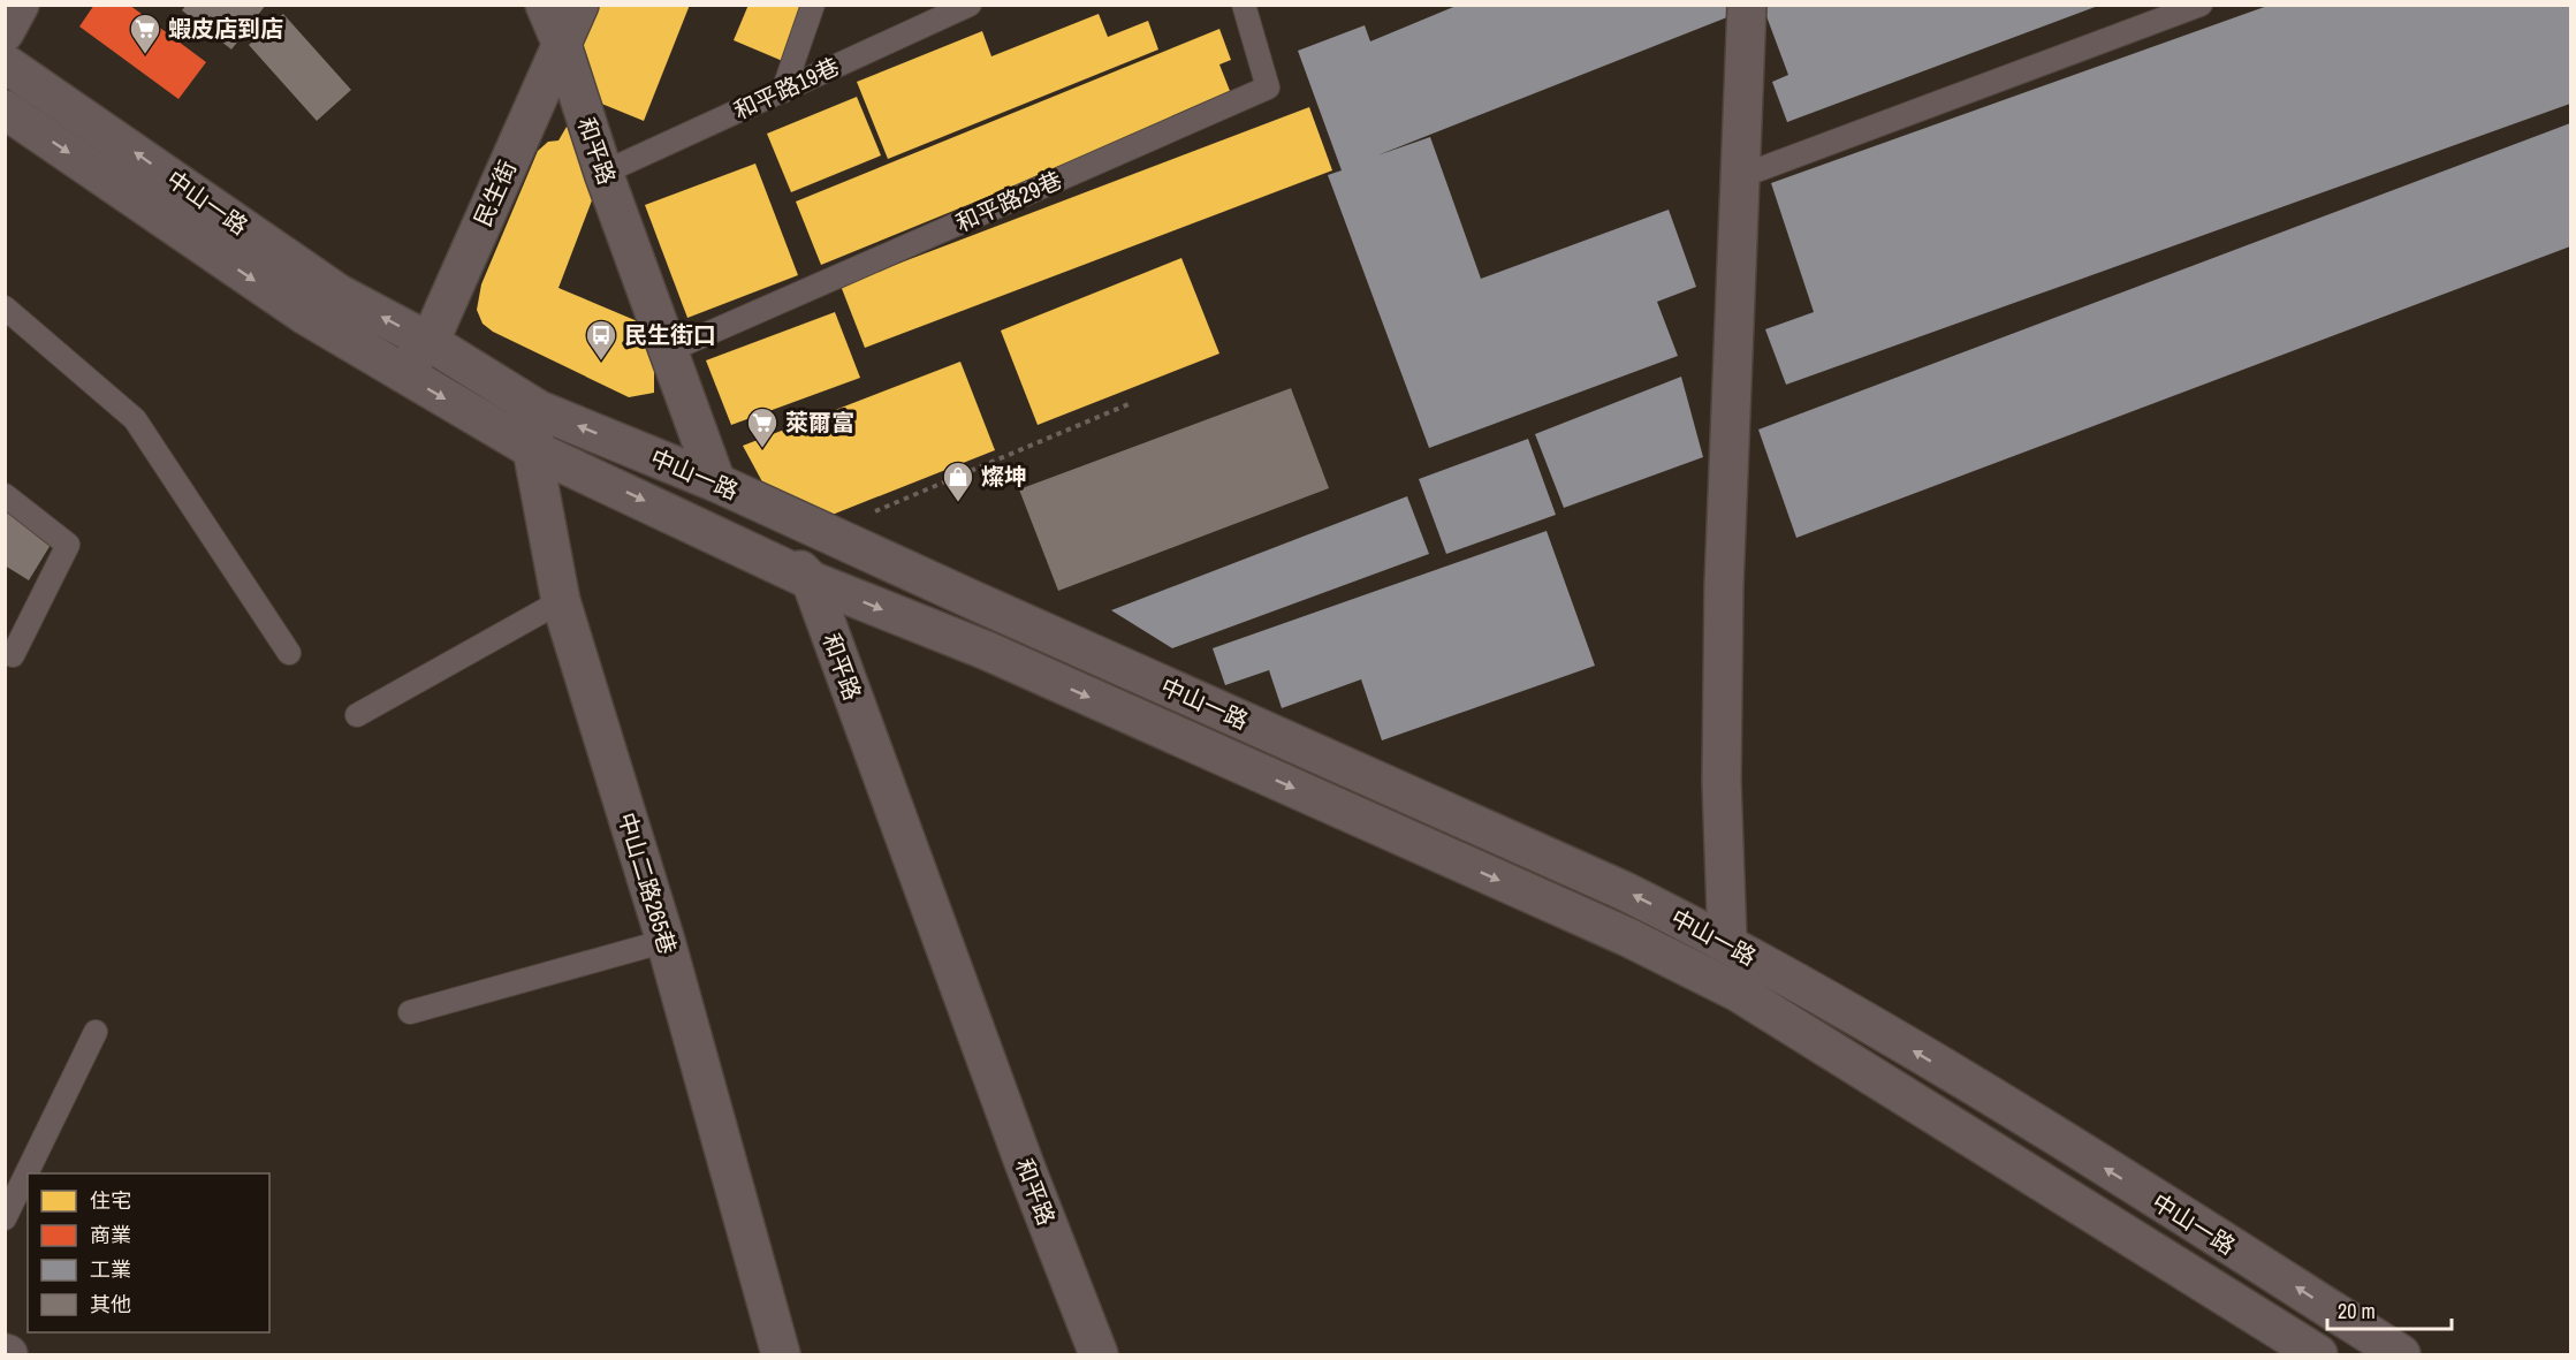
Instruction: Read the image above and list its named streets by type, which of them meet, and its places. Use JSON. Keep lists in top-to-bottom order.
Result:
{
  "streets": {
    "street": [
      "和平路",
      "民生街",
      "中山一路",
      "中山二路265巷"
    ],
    "lane": ["和平路19巷", "和平路29巷"]
  },
  "crossings": [
    ["和平路19巷", "和平路"],
    ["和平路", "民生街"],
    ["和平路", "和平路29巷"],
    ["和平路", "中山一路"],
    ["民生街", "中山一路"],
    ["中山一路", "中山二路265巷"]
  ],
  "places": {
    "supermarket": ["蝦皮店到店", "萊爾富"],
    "bus stop": ["民生街口"],
    "shop": ["燦坤"]
  },
  "legend": [
    "住宅",
    "商業",
    "工業",
    "其他"
  ],
  "scale_bar": "20 m"
}
